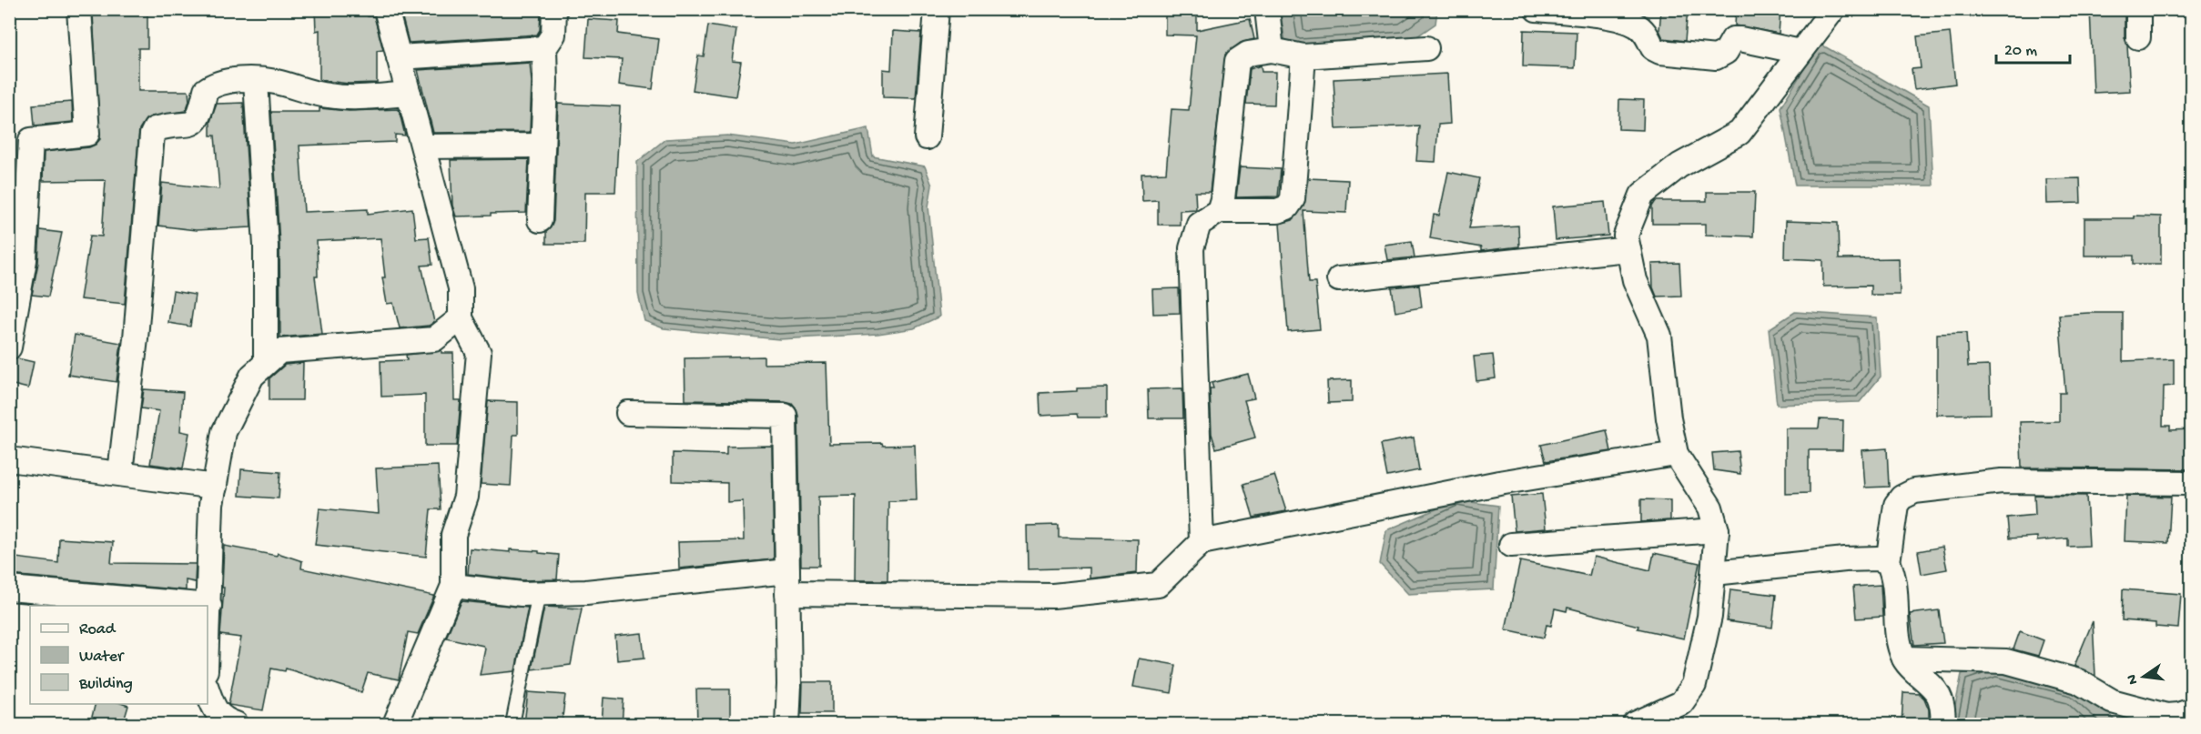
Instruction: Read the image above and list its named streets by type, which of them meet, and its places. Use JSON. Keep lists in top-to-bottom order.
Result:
{
  "legend": ["Road", "Water", "Building"],
  "scale_bar": "20 m",
  "north": "left"
}
